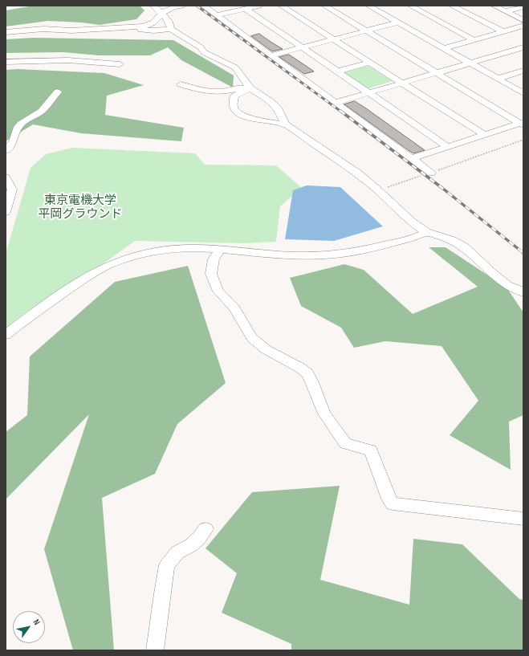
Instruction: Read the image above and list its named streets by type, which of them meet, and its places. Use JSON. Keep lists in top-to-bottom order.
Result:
{
  "parks": ["東京電機大学 平岡グラウンド"],
  "north": "top right"
}
